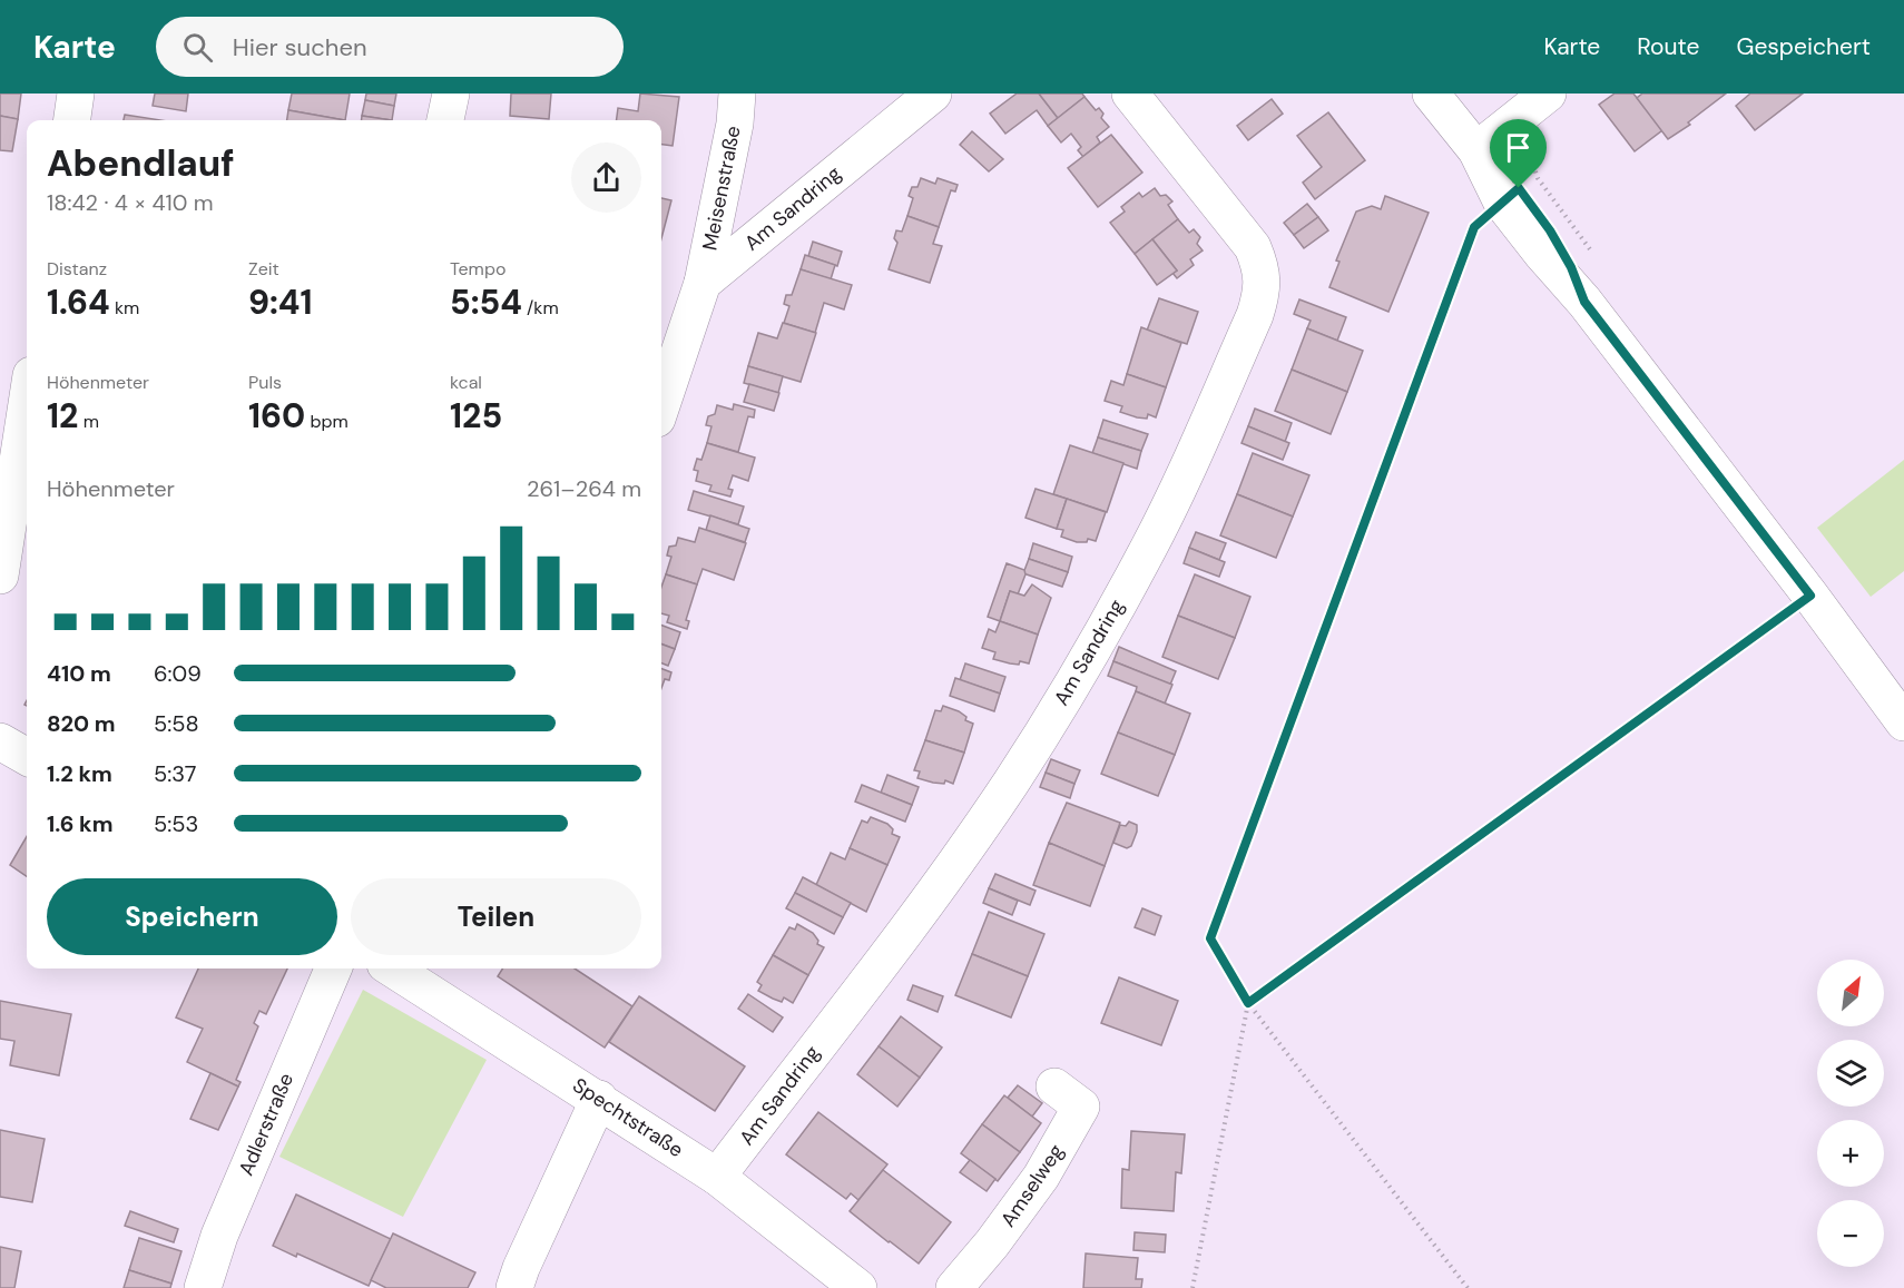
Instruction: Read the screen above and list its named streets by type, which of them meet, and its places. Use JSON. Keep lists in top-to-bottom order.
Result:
{
  "streets": {
    "street": [
      "Meisenstraße",
      "Am Sandring",
      "Spechtstraße",
      "Adlerstraße",
      "Amselweg"
    ]
  },
  "crossings": [
    ["Meisenstraße", "Am Sandring"],
    ["Am Sandring", "Spechtstraße"]
  ],
  "north": "top right",
  "page": {
    "header": "Karte",
    "search": "Hier suchen",
    "nav": ["Karte", "Route", "Gespeichert"],
    "heading": ["Abendlauf", "18:42 · 4 × 410 m"],
    "stats": [
      ["Distanz", "1.64 km"],
      ["Zeit", "9:41"],
      ["Tempo", "5:54 /km"],
      ["Höhenmeter", "12 m"],
      ["Puls", "160 bpm"],
      ["kcal", "125"]
    ],
    "chart": ["Höhenmeter", "261–264 m"],
    "list": [
      {
        "name": "410 m",
        "note": "6:09"
      },
      {
        "name": "820 m",
        "note": "5:58"
      },
      {
        "name": "1.2 km",
        "note": "5:37"
      },
      {
        "name": "1.6 km",
        "note": "5:53"
      }
    ],
    "buttons": ["Speichern", "Teilen"],
    "map_buttons": ["+", "−"]
  }
}
